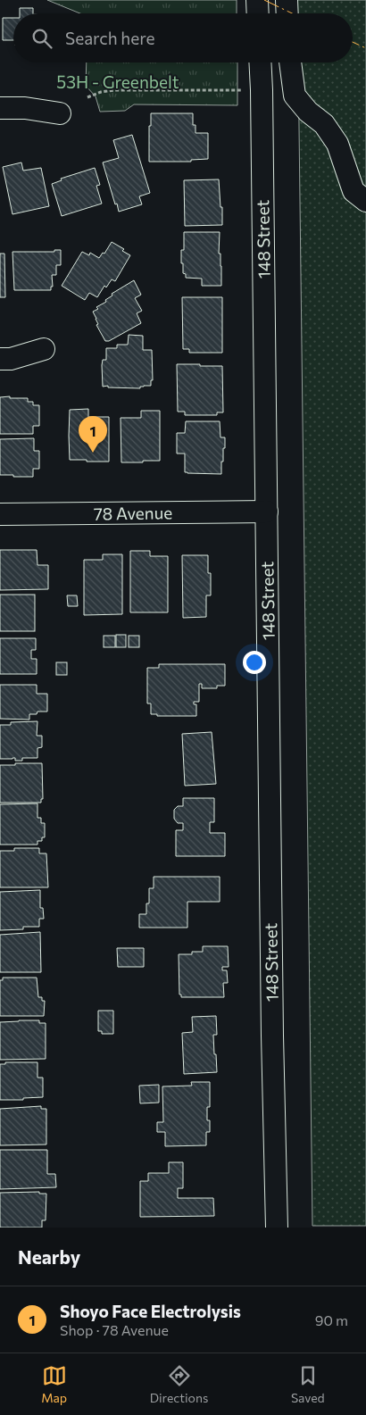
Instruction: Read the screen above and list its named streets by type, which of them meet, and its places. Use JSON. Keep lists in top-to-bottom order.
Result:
{
  "streets": {
    "street": ["148 Street", "78 Avenue"]
  },
  "crossings": [
    ["148 Street", "78 Avenue"]
  ],
  "parks": ["53H - Greenbelt"],
  "page": {
    "search": "Search here",
    "pins": "1",
    "heading": "Nearby",
    "list": [
      {
        "mark": "1",
        "name": "Shoyo Face Electrolysis",
        "note": "Shop · 78 Avenue",
        "value": "90 m"
      }
    ],
    "nav": ["Map", "Directions", "Saved"]
  }
}
